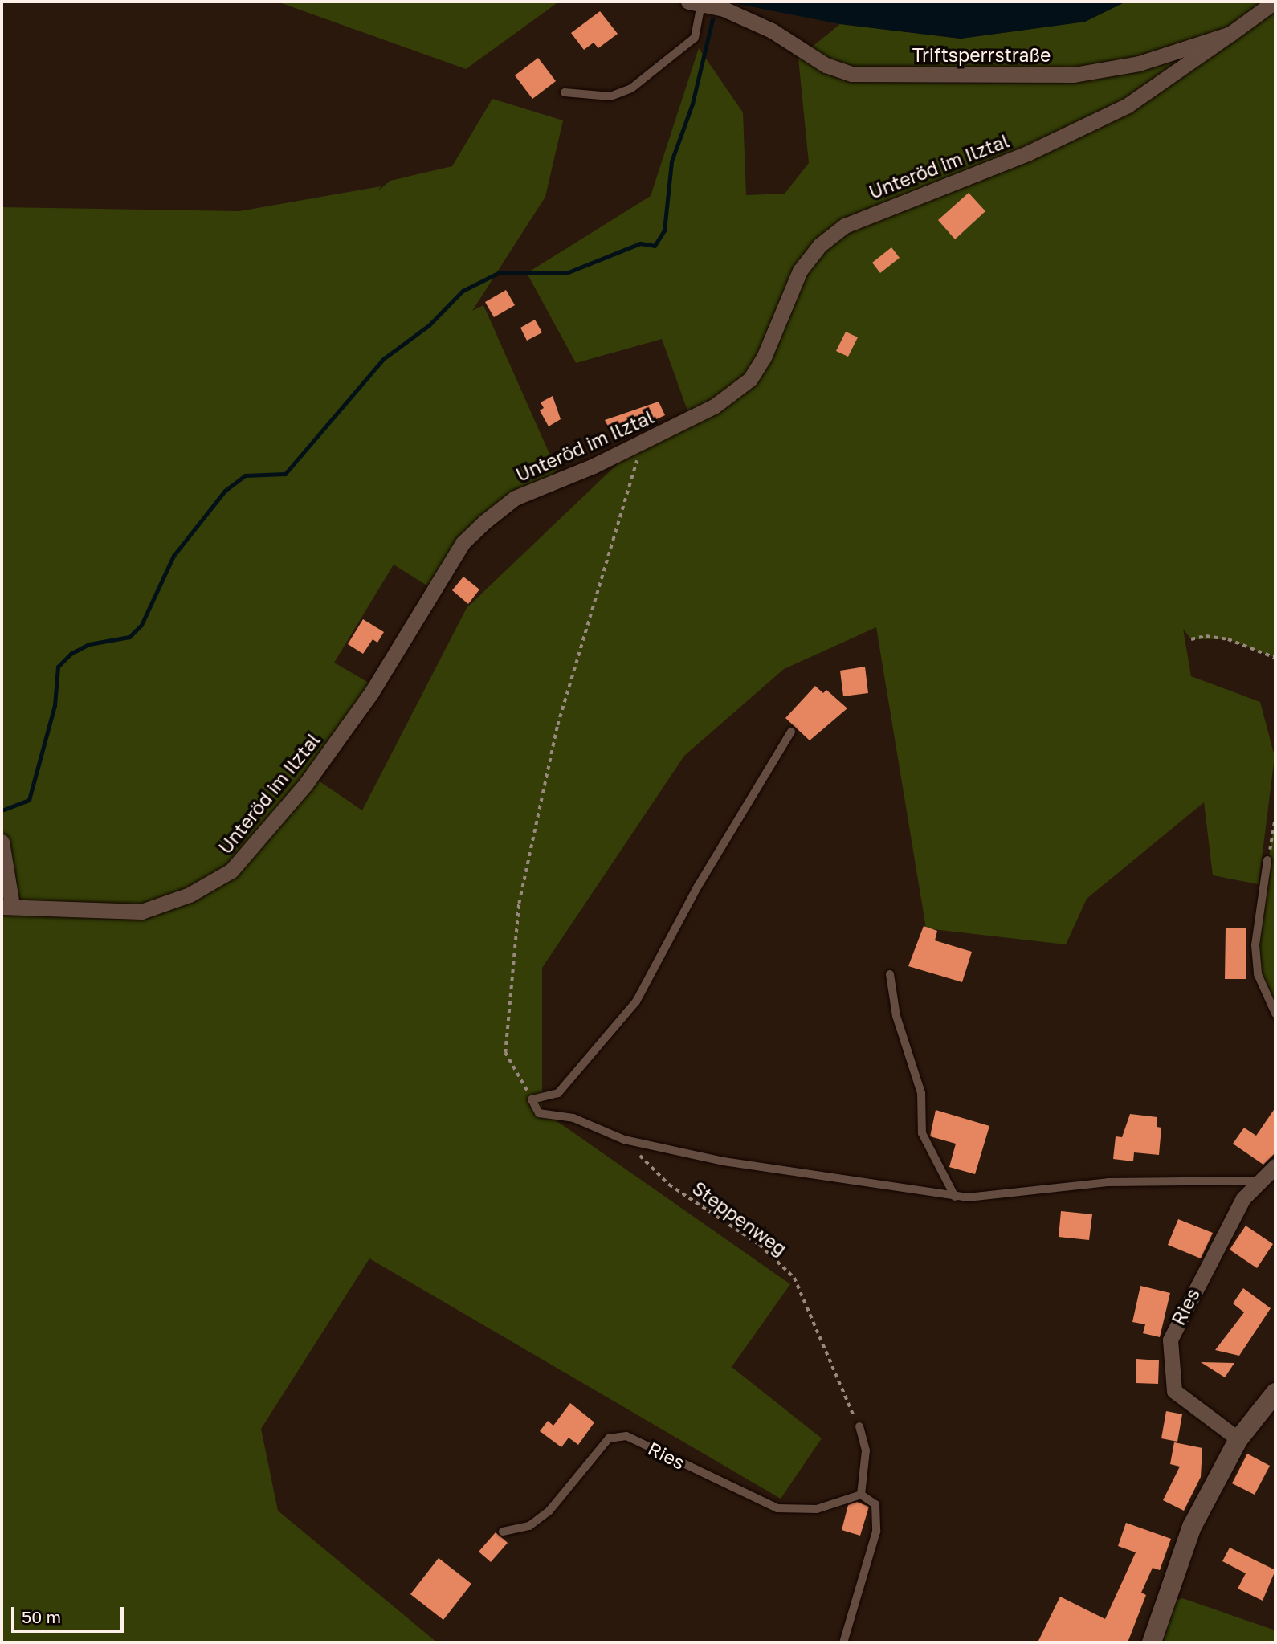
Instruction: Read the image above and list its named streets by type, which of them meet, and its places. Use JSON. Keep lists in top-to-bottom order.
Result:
{
  "streets": {
    "street": ["Triftsperrstraße", "Unteröd im Ilztal", "Ries"],
    "path": ["Steppenweg"]
  },
  "crossings": [
    ["Triftsperrstraße", "Unteröd im Ilztal"]
  ],
  "scale_bar": "50 m"
}
